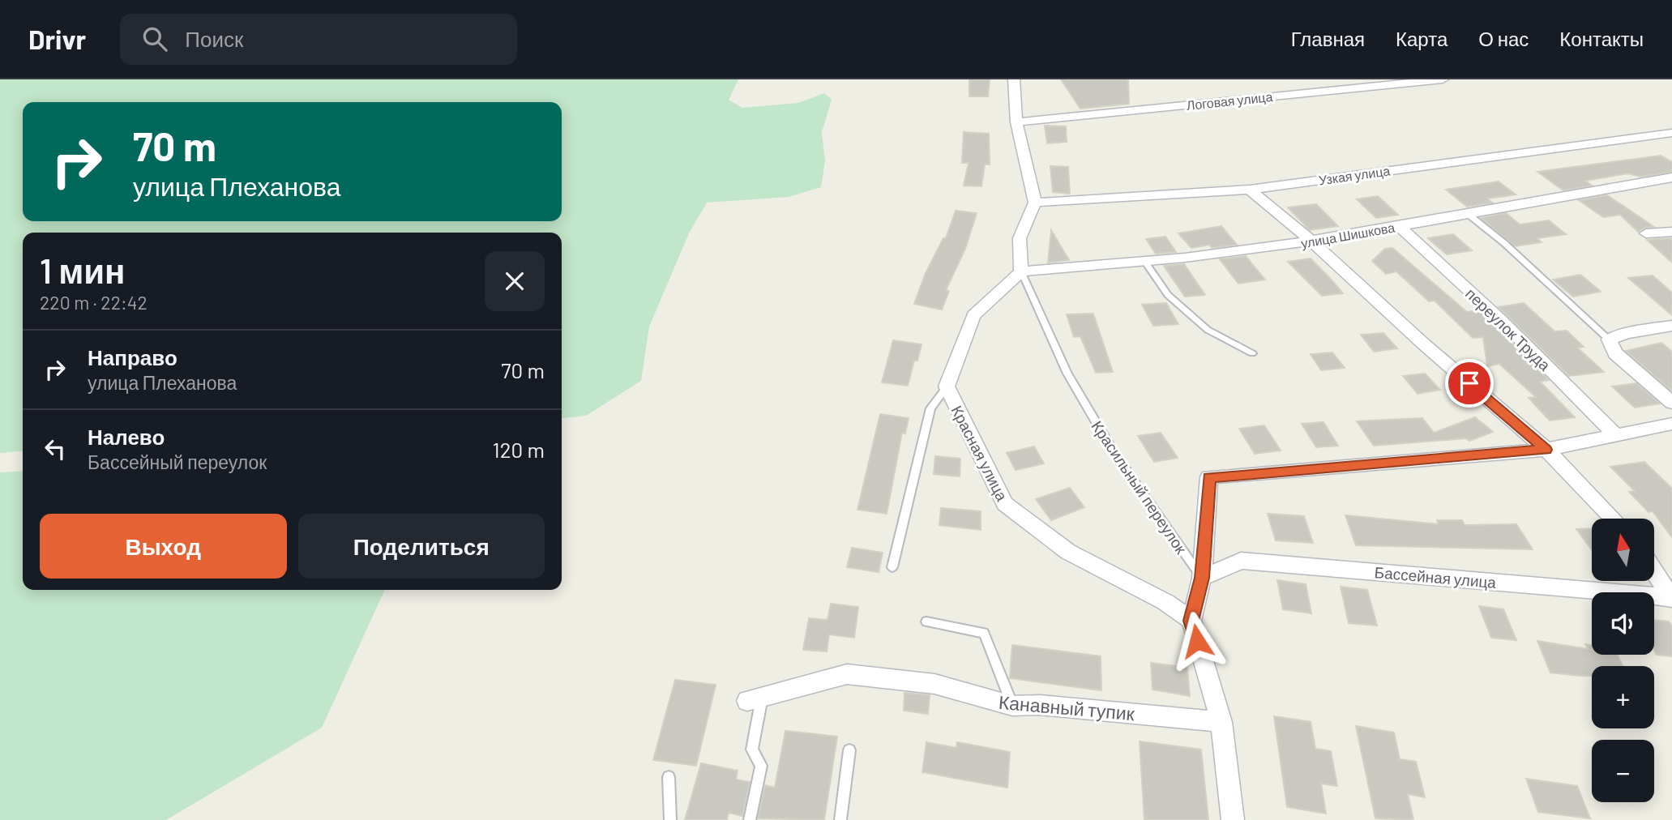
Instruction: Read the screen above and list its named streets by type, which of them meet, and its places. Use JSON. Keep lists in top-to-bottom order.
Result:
{
  "streets": {
    "street": [
      "Логовая улица",
      "Узкая улица",
      "улица Шишкова",
      "переулок Труда",
      "Красная улица",
      "Бассейная улица",
      "Канавный тупик"
    ],
    "lane": ["Красильный переулок"]
  },
  "crossings": [
    ["улица Шишкова", "переулок Труда"],
    ["улица Шишкова", "Красная улица"],
    ["улица Шишкова", "Красильный переулок"],
    ["Красная улица", "Красильный переулок"],
    ["Красильный переулок", "Бассейная улица"]
  ],
  "north": "top",
  "page": {
    "header": "Drivr",
    "search": "Поиск",
    "nav": [
      "Главная",
      "Карта",
      "О нас",
      "Контакты"
    ],
    "turn": ["70 m", "улица Плеханова"],
    "heading": ["1 мин", "220 m · 22:42"],
    "list": [
      {
        "name": "Направо",
        "note": "улица Плеханова",
        "value": "70 m"
      },
      {
        "name": "Налево",
        "note": "Бассейный переулок",
        "value": "120 m"
      }
    ],
    "buttons": ["Выход", "Поделиться"],
    "map_buttons": ["+", "−"]
  }
}
